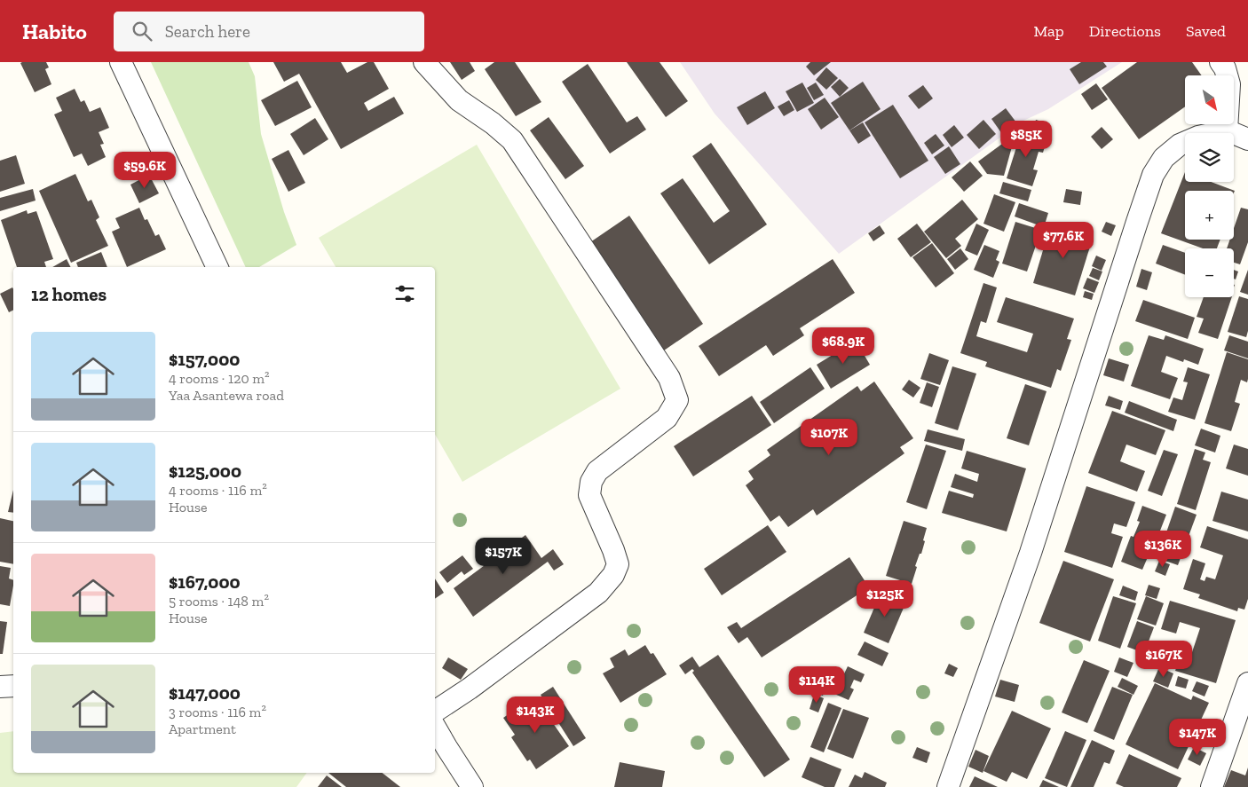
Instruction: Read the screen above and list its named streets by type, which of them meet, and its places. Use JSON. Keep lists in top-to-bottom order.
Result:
{
  "north": "bottom right",
  "page": {
    "header": "Habito",
    "search": "Search here",
    "nav": ["Map", "Directions", "Saved"],
    "map_buttons": ["+", "−"],
    "price": [
      "$85K",
      "$59.6K",
      "$77.6K",
      "$68.9K",
      "$107K",
      "$136K",
      "$157K",
      "$125K",
      "$167K",
      "$114K",
      "$143K",
      "$147K"
    ],
    "heading": "12 homes",
    "list": [
      {
        "name": "$157,000",
        "note": "4 rooms · 120 m² · Yaa Asantewa road"
      },
      {
        "name": "$125,000",
        "note": "4 rooms · 116 m² · House"
      },
      {
        "name": "$167,000",
        "note": "5 rooms · 148 m² · House"
      },
      {
        "name": "$147,000",
        "note": "3 rooms · 116 m² · Apartment"
      }
    ]
  }
}
